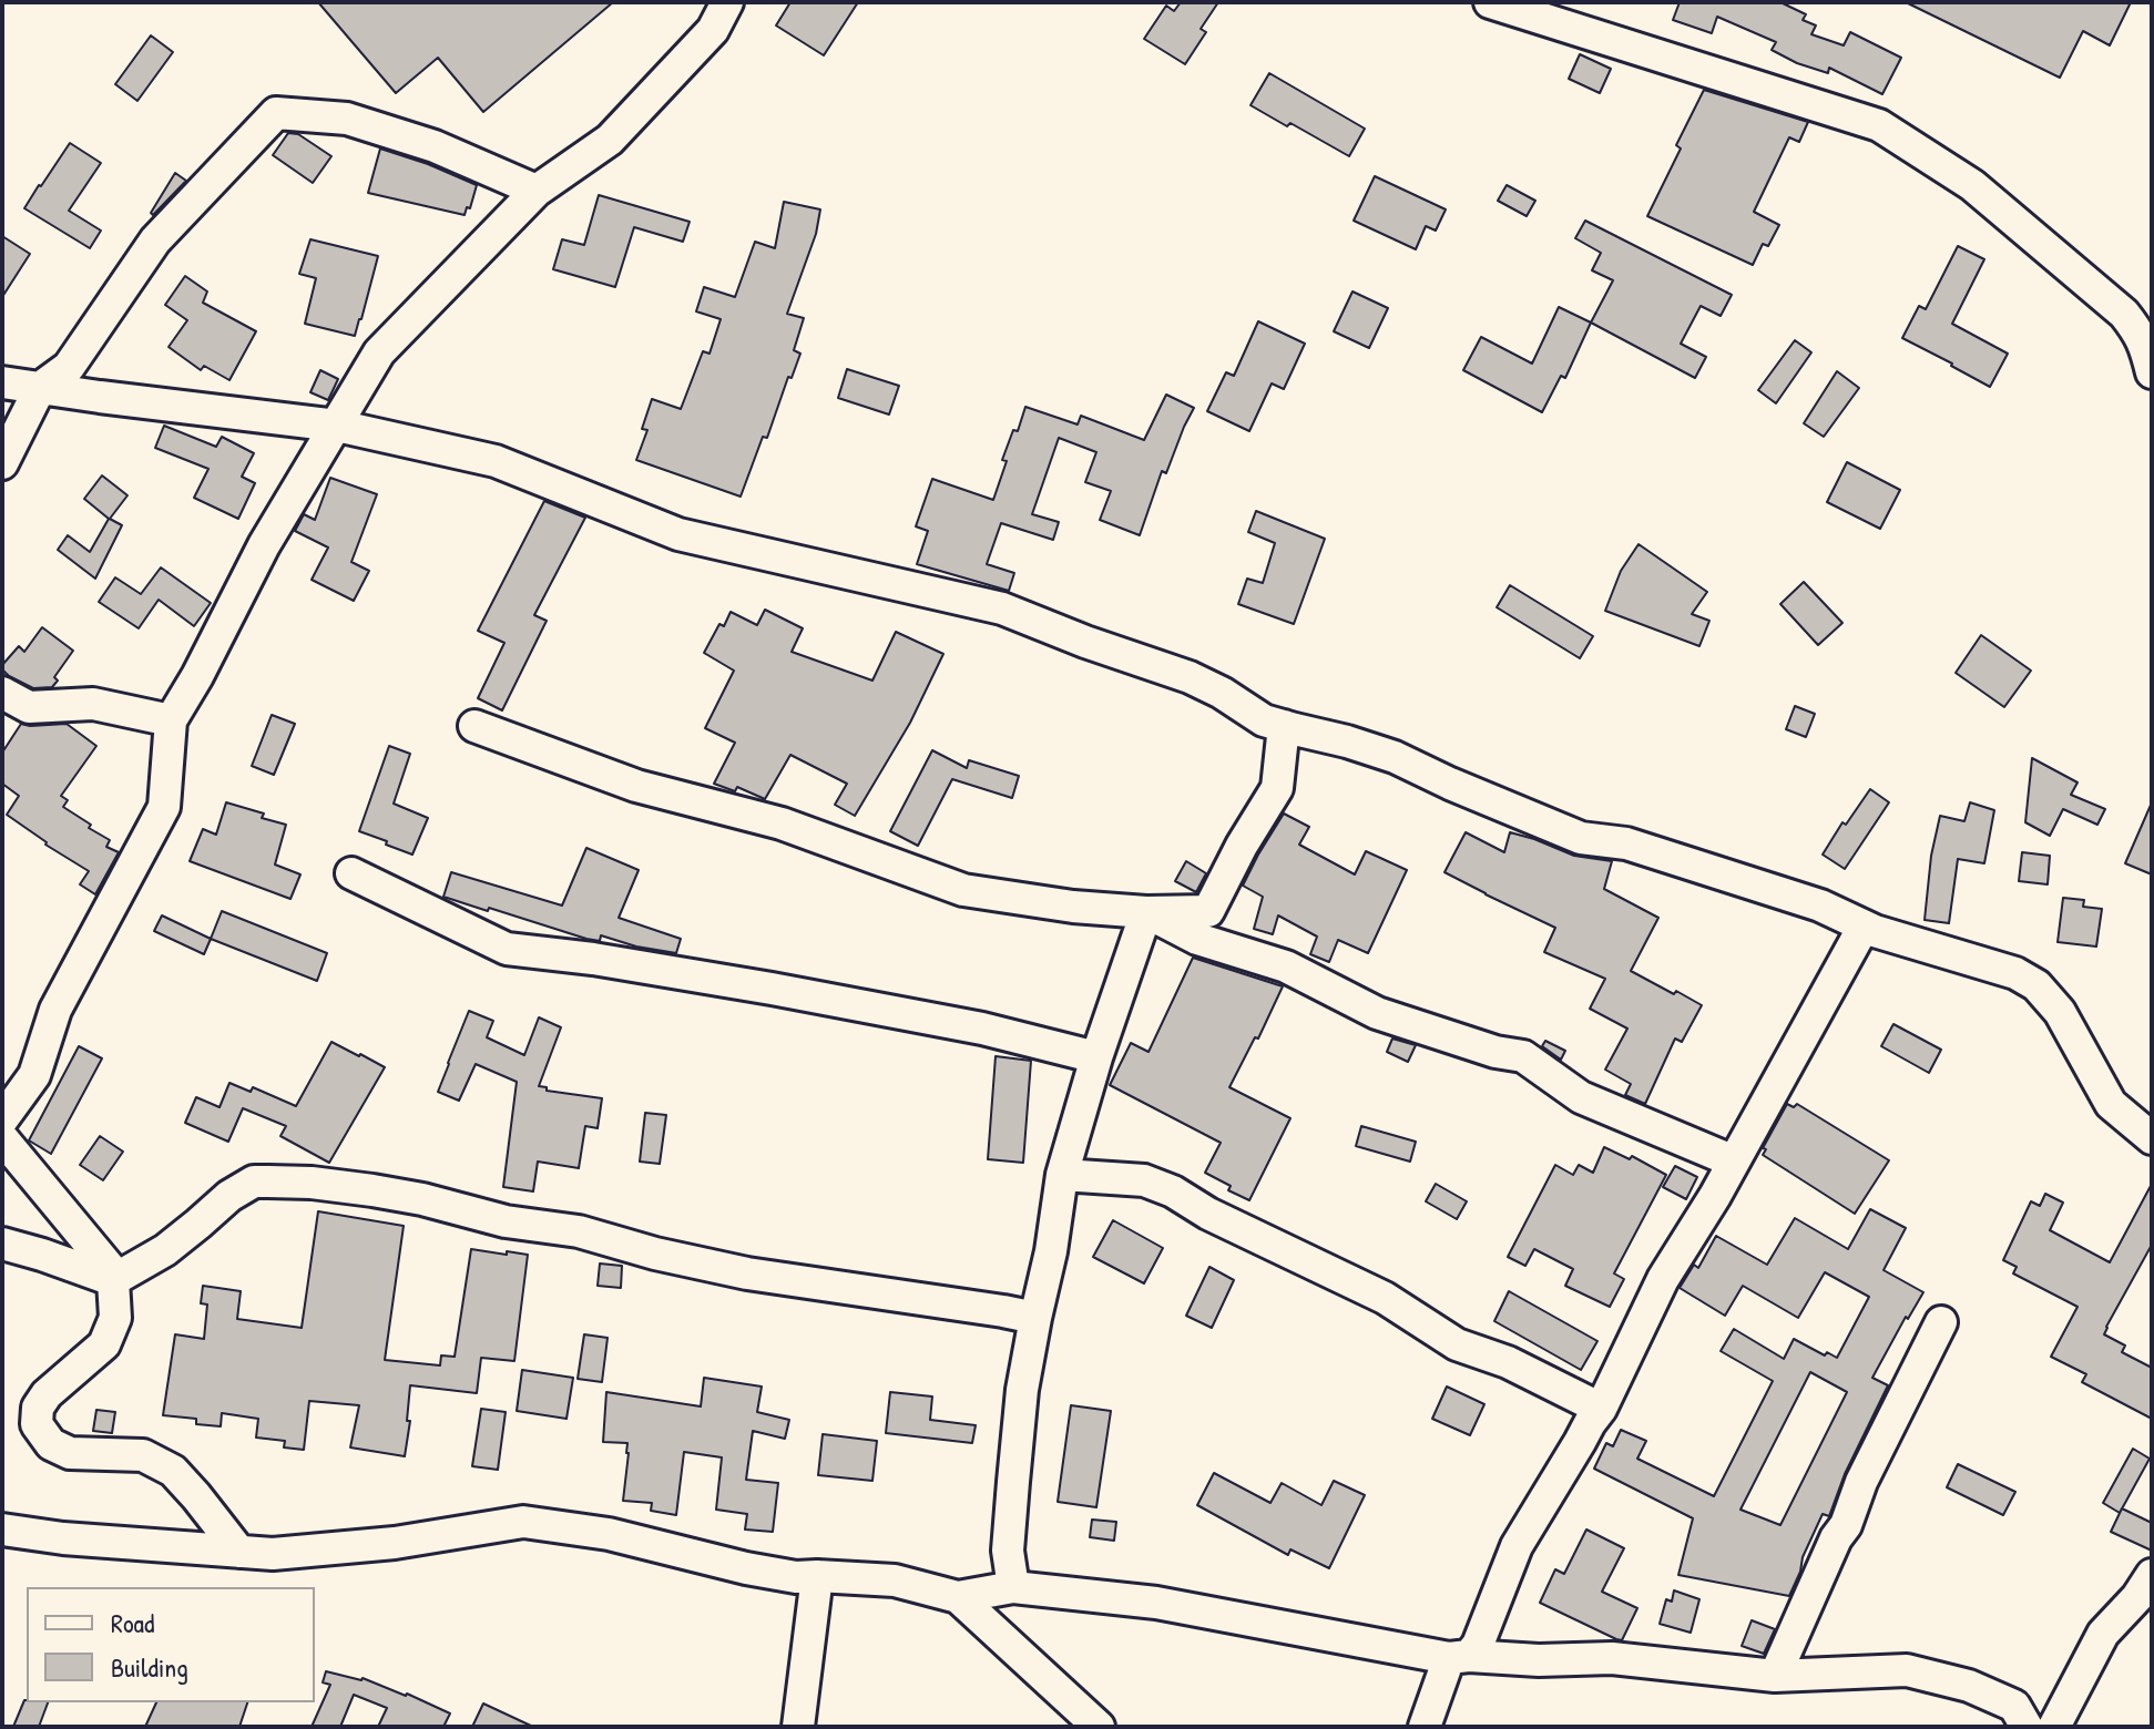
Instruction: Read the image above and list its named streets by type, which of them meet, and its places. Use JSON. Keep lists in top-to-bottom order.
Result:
{
  "legend": ["Road", "Building"]
}
